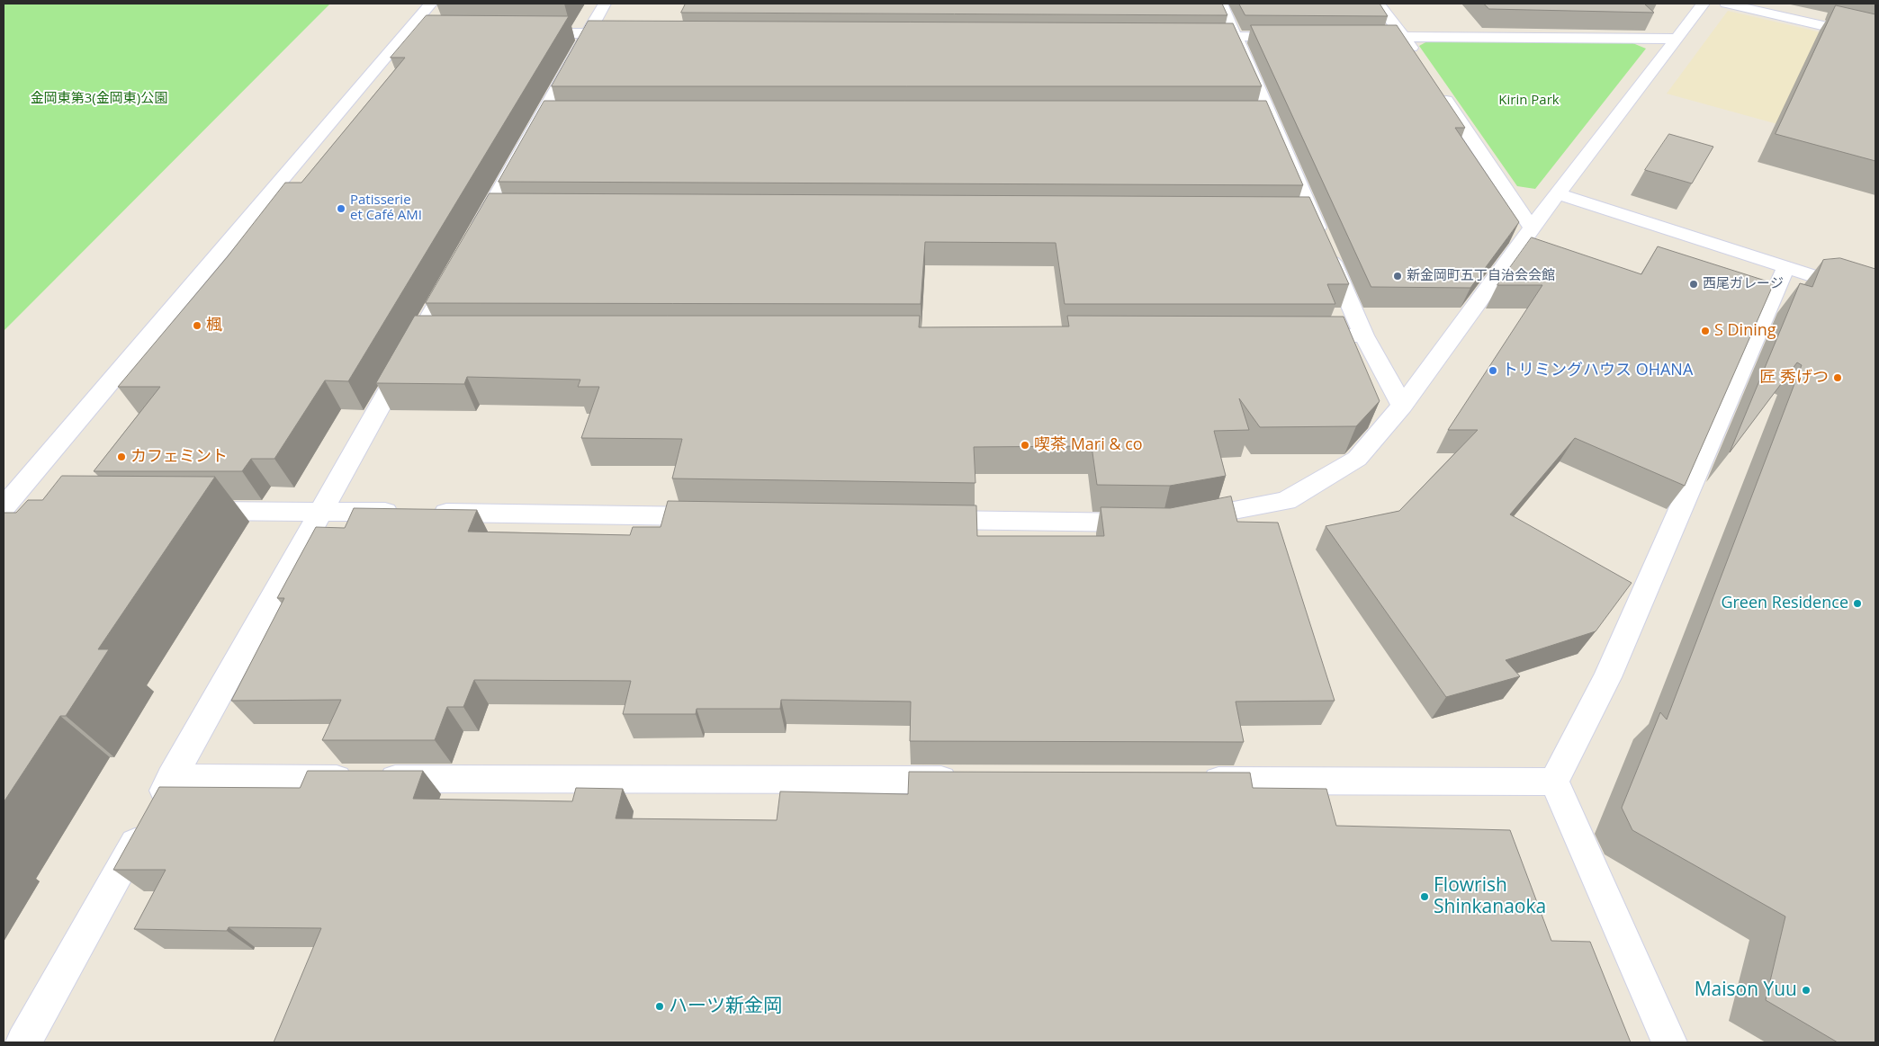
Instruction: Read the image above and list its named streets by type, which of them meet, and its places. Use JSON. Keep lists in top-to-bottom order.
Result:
{
  "parks": ["金岡東第3(金岡東)公園", "Kirin Park"],
  "places": [
    "Patisserie et Café AMI",
    "新金岡町五丁自治会会館",
    "西尾ガレージ",
    "楓",
    "S Dining",
    "トリミングハウス OHANA",
    "匠 秀げつ",
    "喫茶 Mari & co",
    "カフェミント",
    "Green Residence",
    "Flowrish Shinkanaoka",
    "Maison Yuu",
    "ハーツ新金岡"
  ]
}
